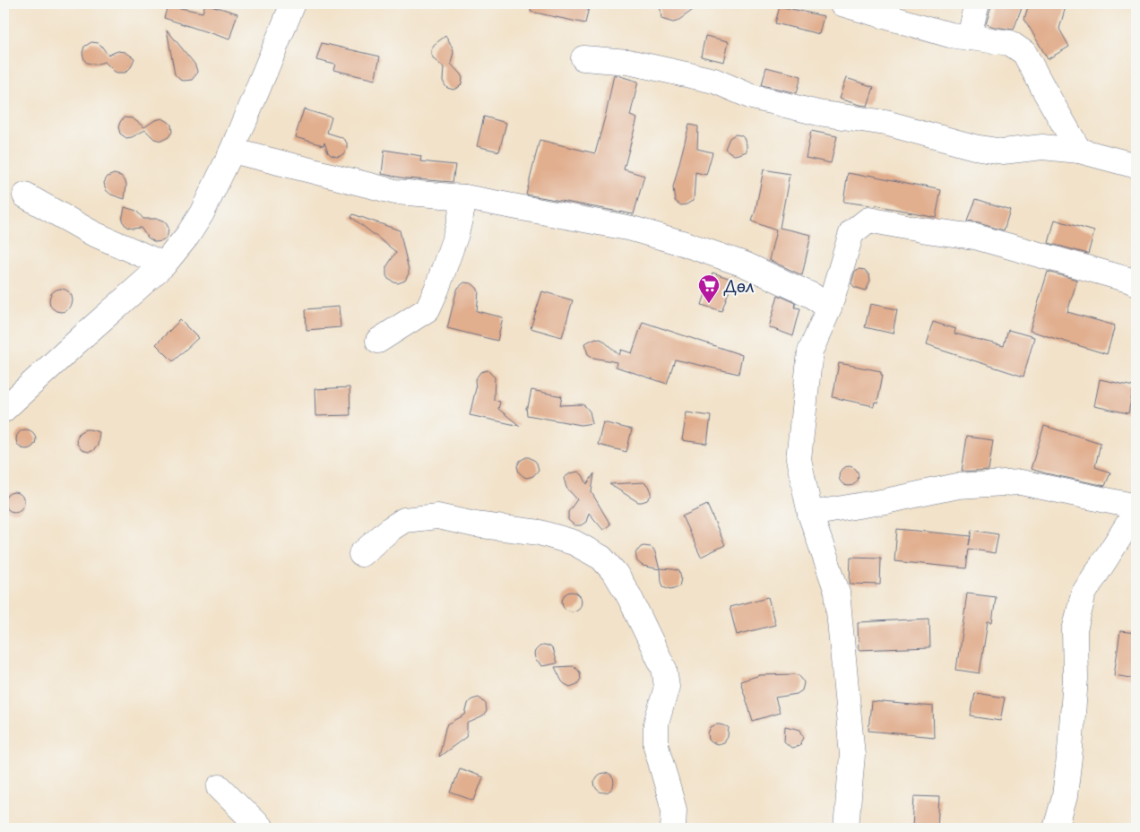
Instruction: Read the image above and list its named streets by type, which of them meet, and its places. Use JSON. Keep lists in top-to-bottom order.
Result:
{
  "places": {
    "supermarket": ["Дөл"]
  }
}
